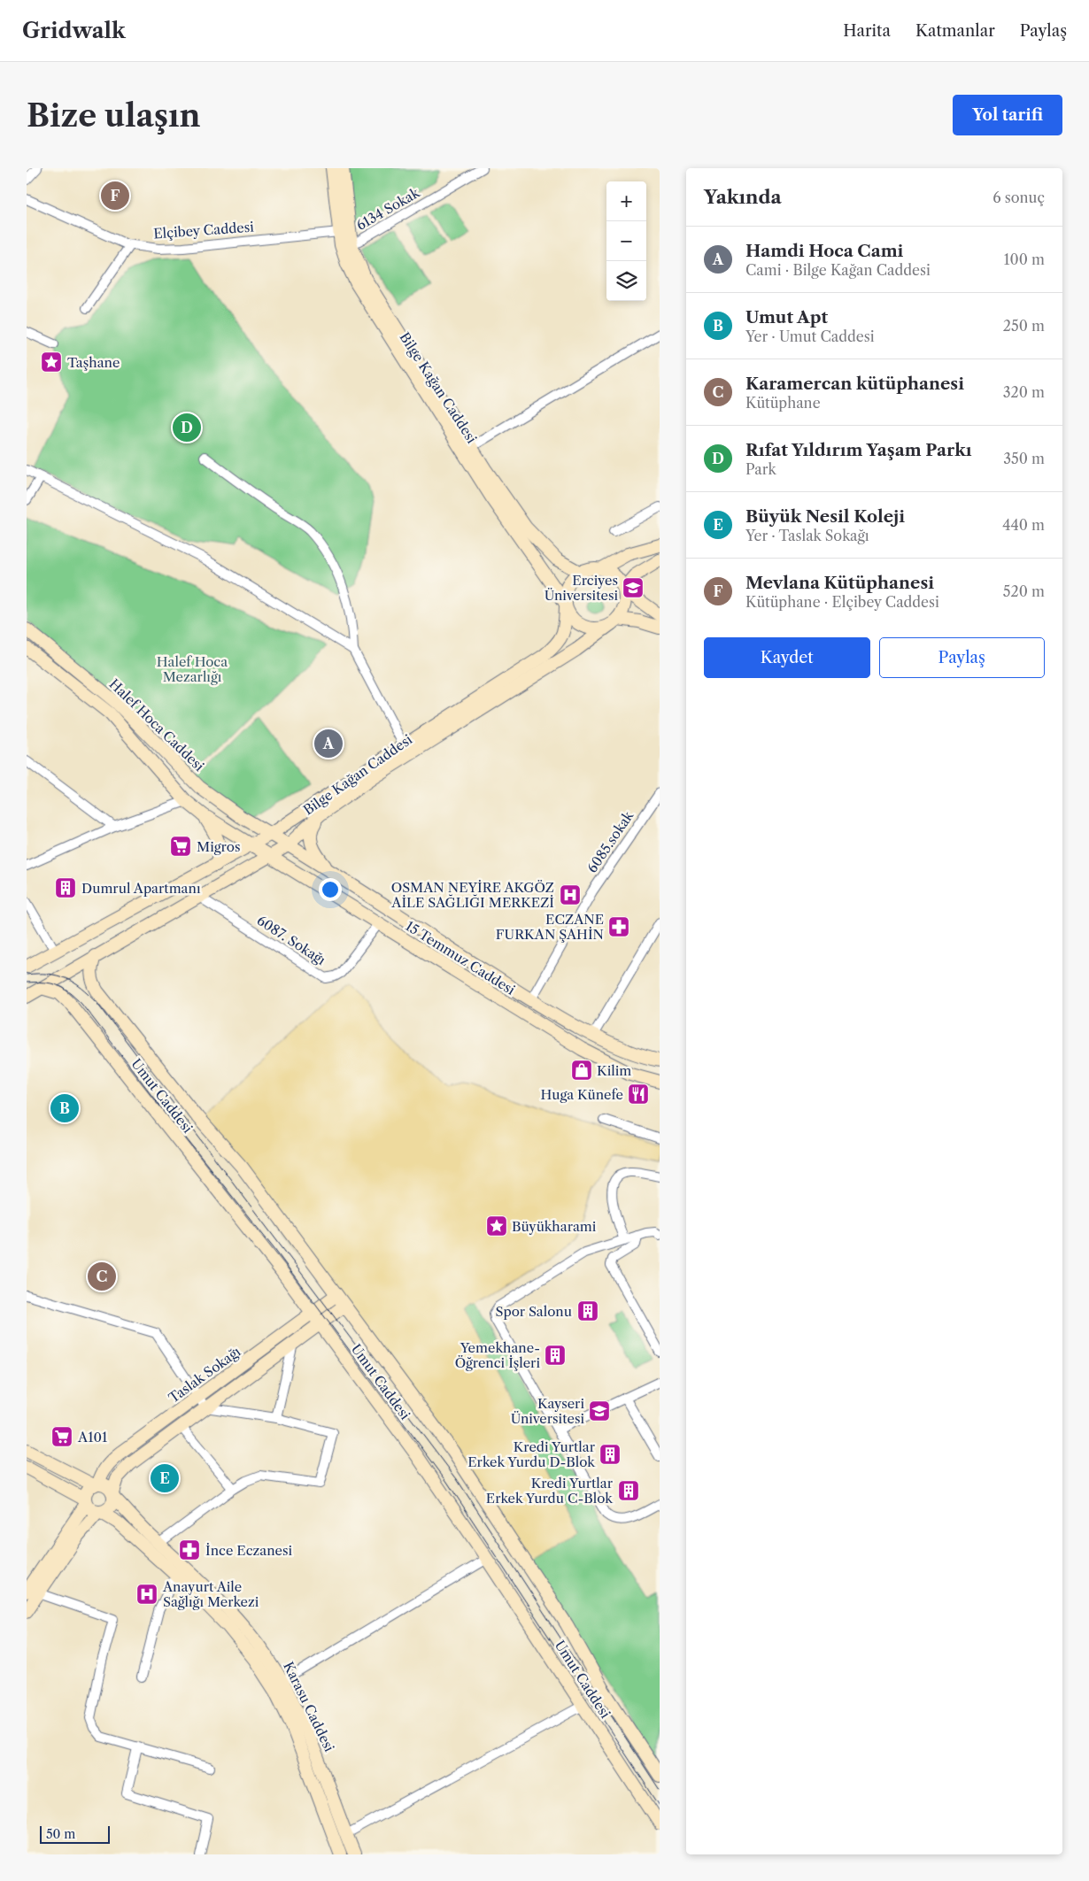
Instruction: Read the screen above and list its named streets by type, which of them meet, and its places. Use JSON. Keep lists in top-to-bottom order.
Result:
{
  "streets": {
    "street": [
      "6134 Sokak",
      "Elçibey Caddesi",
      "Bilge Kağan Caddesi",
      "Halef Hoca Caddesi",
      "6085.sokak",
      "6087. Sokağı",
      "15 Temmuz Caddesi",
      "Umut Caddesi",
      "Taslak Sokağı",
      "Karasu Caddesi"
    ]
  },
  "crossings": [
    ["6134 Sokak", "Bilge Kağan Caddesi"],
    ["Elçibey Caddesi", "Bilge Kağan Caddesi"],
    ["Bilge Kağan Caddesi", "Halef Hoca Caddesi"],
    ["Bilge Kağan Caddesi", "6087. Sokağı"],
    ["Bilge Kağan Caddesi", "15 Temmuz Caddesi"],
    ["Bilge Kağan Caddesi", "Umut Caddesi"],
    ["Halef Hoca Caddesi", "15 Temmuz Caddesi"],
    ["6085.sokak", "15 Temmuz Caddesi"],
    ["6087. Sokağı", "15 Temmuz Caddesi"],
    ["Umut Caddesi", "Taslak Sokağı"],
    ["Taslak Sokağı", "Karasu Caddesi"]
  ],
  "parks": ["Halef Hoca Mezarlığı"],
  "places": {
    "place": ["Taşhane", "Büyükharami"],
    "school or university": ["Erciyes Üniversitesi", "Kayseri Üniversitesi"],
    "supermarket": ["Migros", "A101"],
    "building": [
      "Dumrul Apartmanı",
      "Spor Salonu",
      "Yemekhane- Öğrenci İşleri",
      "Kredi Yurtlar Erkek Yurdu D-Blok",
      "Kredi Yurtlar Erkek Yurdu C-Blok"
    ],
    "hospital": ["OSMAN NEYİRE AKGÖZ AİLE SAĞLIĞI MERKEZİ", "Anayurt Aile Sağlığı Merkezi"],
    "pharmacy": ["ECZANE FURKAN ŞAHİN", "İnce Eczanesi"],
    "shop": ["Kilim"],
    "restaurant": ["Huga Künefe"]
  },
  "scale_bar": "50 m",
  "page": {
    "header": "Gridwalk",
    "nav": ["Harita", "Katmanlar", "Paylaş"],
    "buttons": [
      "Yol tarifi",
      ["Kaydet", "Paylaş"]
    ],
    "title": "Bize ulaşın",
    "heading": ["Yakında", "6 sonuç"],
    "pins": [
      "F",
      "D",
      "A",
      "B",
      "C",
      "E"
    ],
    "map_buttons": ["+", "−"],
    "list": [
      {
        "mark": "A",
        "name": "Hamdi Hoca Cami",
        "note": "Cami · Bilge Kağan Caddesi",
        "value": "100 m"
      },
      {
        "mark": "B",
        "name": "Umut Apt",
        "note": "Yer · Umut Caddesi",
        "value": "250 m"
      },
      {
        "mark": "C",
        "name": "Karamercan kütüphanesi",
        "note": "Kütüphane",
        "value": "320 m"
      },
      {
        "mark": "D",
        "name": "Rıfat Yıldırım Yaşam Parkı",
        "note": "Park",
        "value": "350 m"
      },
      {
        "mark": "E",
        "name": "Büyük Nesil Koleji",
        "note": "Yer · Taslak Sokağı",
        "value": "440 m"
      },
      {
        "mark": "F",
        "name": "Mevlana Kütüphanesi",
        "note": "Kütüphane · Elçibey Caddesi",
        "value": "520 m"
      }
    ],
    "scale": "50 m"
  }
}
